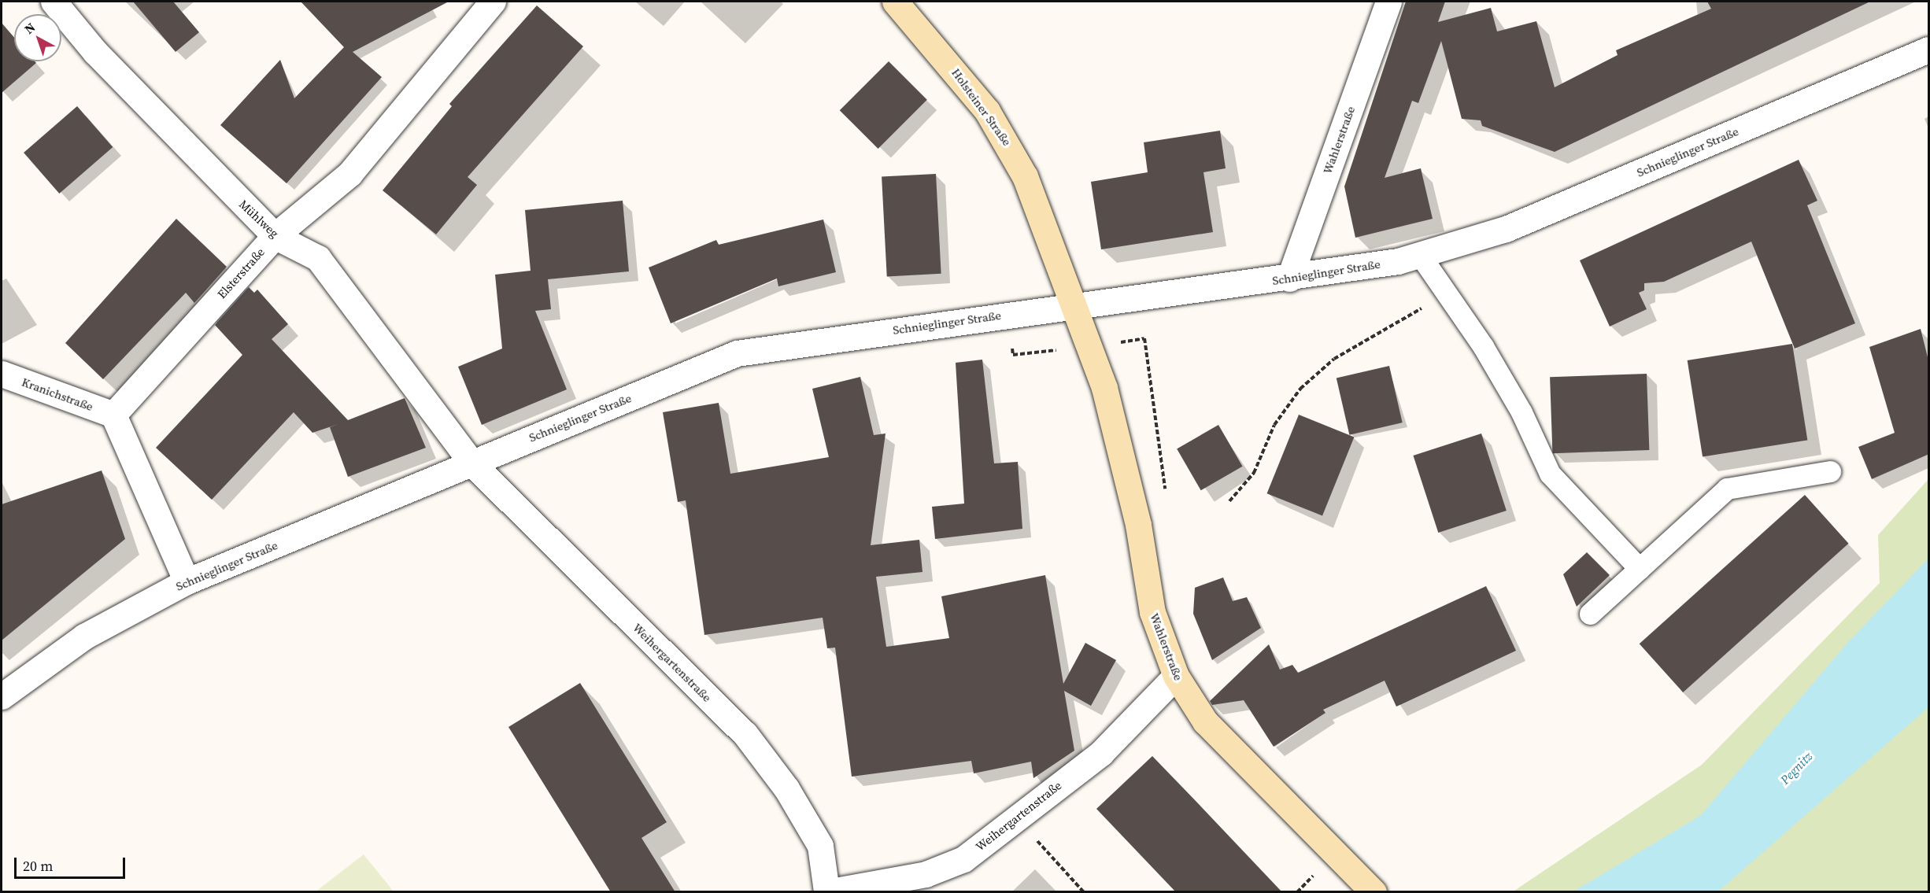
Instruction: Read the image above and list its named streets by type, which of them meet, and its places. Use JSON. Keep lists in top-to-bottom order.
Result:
{
  "streets": {
    "main road": ["Holsteiner Straße", "Wahlerstraße"],
    "street": [
      "Schnieglinger Straße",
      "Mühlweg",
      "Elsterstraße",
      "Kranichstraße",
      "Weihergartenstraße"
    ]
  },
  "crossings": [
    ["Holsteiner Straße", "Wahlerstraße"],
    ["Holsteiner Straße", "Schnieglinger Straße"],
    ["Wahlerstraße", "Schnieglinger Straße"],
    ["Wahlerstraße", "Weihergartenstraße"],
    ["Schnieglinger Straße", "Mühlweg"],
    ["Schnieglinger Straße", "Weihergartenstraße"],
    ["Mühlweg", "Elsterstraße"],
    ["Mühlweg", "Weihergartenstraße"],
    ["Elsterstraße", "Kranichstraße"]
  ],
  "water": ["Pegnitz"],
  "scale_bar": "20 m",
  "north": "top left"
}
